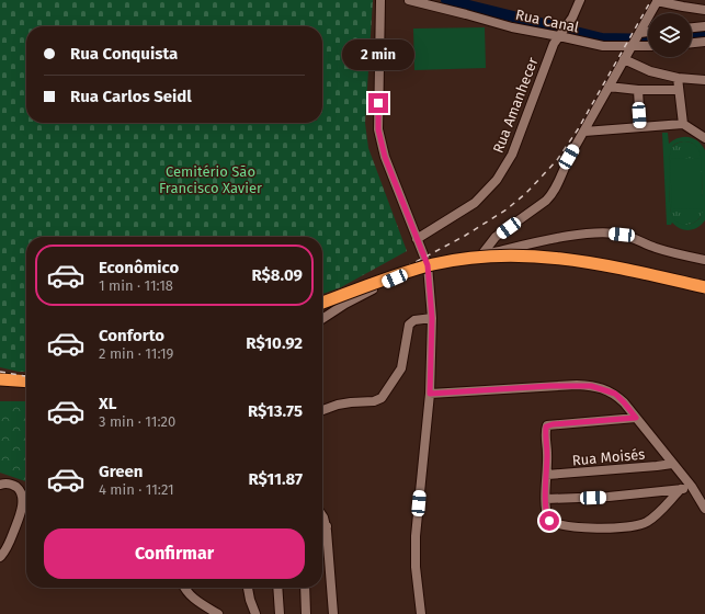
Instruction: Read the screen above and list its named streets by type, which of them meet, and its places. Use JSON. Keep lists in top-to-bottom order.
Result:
{
  "streets": {
    "street": ["Rua Canal", "Rua Amanhecer", "Rua Moisés"]
  },
  "crossings": [
    ["Rua Canal", "Rua Amanhecer"]
  ],
  "parks": ["Cemitério São Francisco Xavier"],
  "page": {
    "banner": ["Rua Conquista", "Rua Carlos Seidl"],
    "bubble": "2 min",
    "list": [
      {
        "name": "Econômico",
        "note": "1 min · 11:18",
        "value": "R$8.09"
      },
      {
        "name": "Conforto",
        "note": "2 min · 11:19",
        "value": "R$10.92"
      },
      {
        "name": "XL",
        "note": "3 min · 11:20",
        "value": "R$13.75"
      },
      {
        "name": "Green",
        "note": "4 min · 11:21",
        "value": "R$11.87"
      }
    ],
    "buttons": "Confirmar"
  }
}
